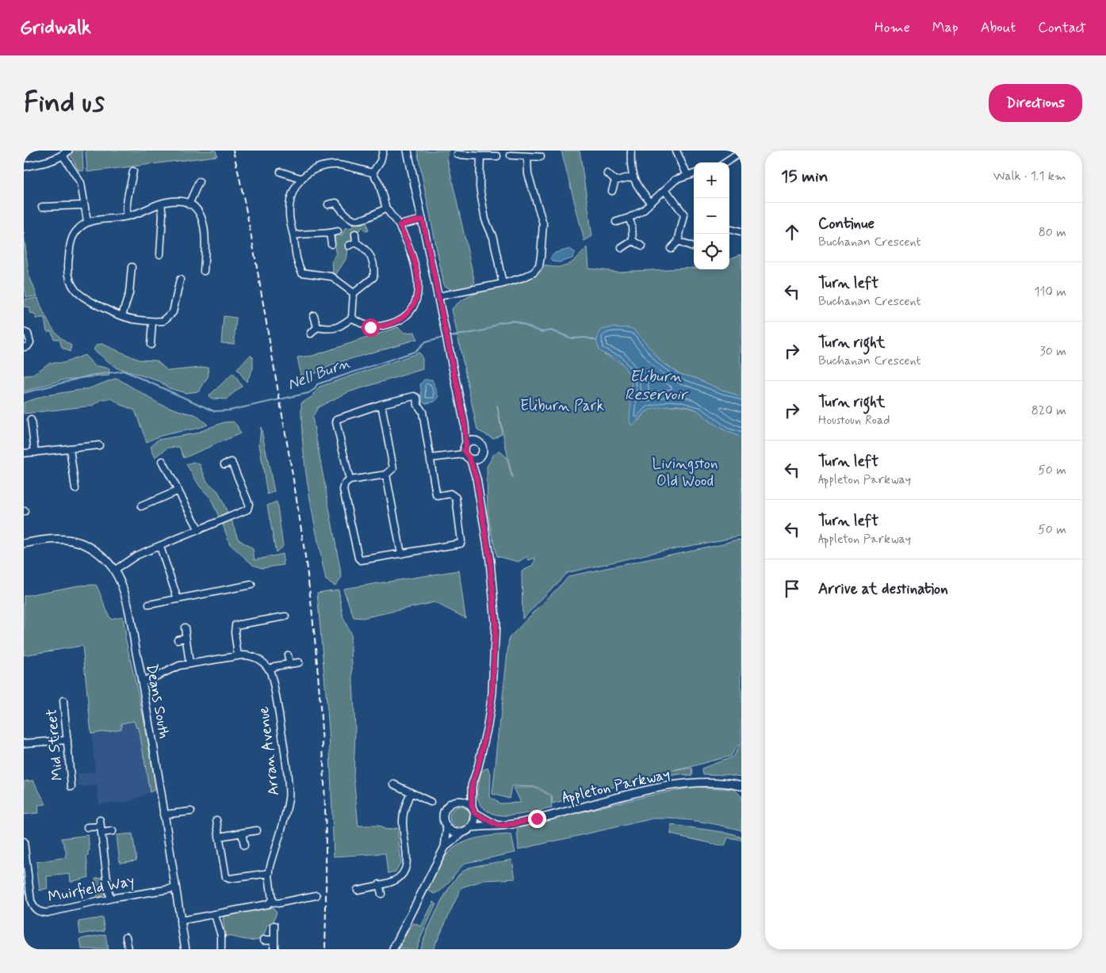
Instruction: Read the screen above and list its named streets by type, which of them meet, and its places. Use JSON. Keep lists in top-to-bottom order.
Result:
{
  "streets": {
    "street": [
      "Deans South",
      "Mid Street",
      "Arran Avenue",
      "Appleton Parkway",
      "Muirfield Way"
    ]
  },
  "crossings": [
    ["Deans South", "Muirfield Way"]
  ],
  "water": ["Nell Burn", "Eliburn Reservoir"],
  "parks": ["Eliburn Park", "Livingston Old Wood"],
  "page": {
    "header": "Gridwalk",
    "nav": [
      "Home",
      "Map",
      "About",
      "Contact"
    ],
    "buttons": "Directions",
    "title": "Find us",
    "heading": ["15 min", "Walk · 1.1 km"],
    "map_buttons": ["+", "−"],
    "list": [
      ["Continue", "Buchanan Crescent", "80 m"],
      ["Turn left", "Buchanan Crescent", "110 m"],
      ["Turn right", "Buchanan Crescent", "30 m"],
      ["Turn right", "Houstoun Road", "820 m"],
      ["Turn left", "Appleton Parkway", "50 m"],
      ["Turn left", "Appleton Parkway", "50 m"],
      "Arrive at destination"
    ]
  }
}
